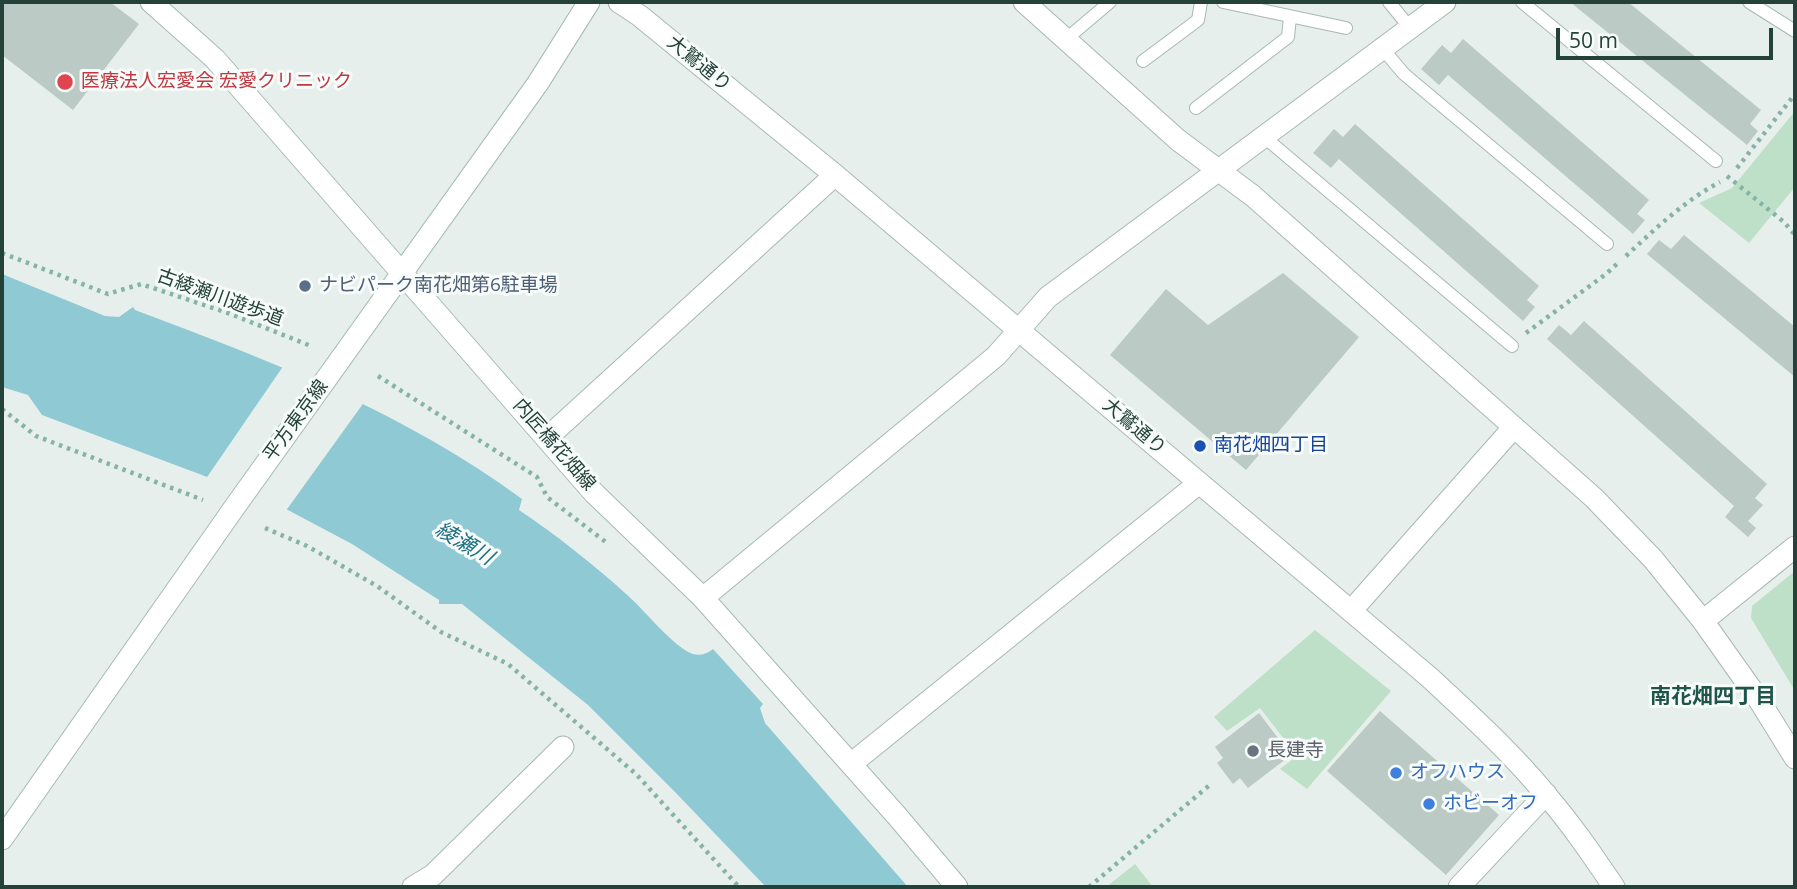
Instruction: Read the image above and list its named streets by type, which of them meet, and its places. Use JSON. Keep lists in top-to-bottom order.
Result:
{
  "streets": {
    "street": ["大鷲通り", "平方東京線", "内匠橋花畑線"],
    "path": ["古綾瀬川遊歩道"]
  },
  "crossings": [
    ["平方東京線", "内匠橋花畑線"]
  ],
  "districts": ["南花畑四丁目"],
  "water": ["綾瀬川"],
  "places": [
    "医療法人宏愛会 宏愛クリニック",
    "ナビパーク南花畑第6駐車場",
    "南花畑四丁目",
    "長建寺",
    "オフハウス",
    "ホビーオフ"
  ],
  "scale_bar": "50 m"
}
